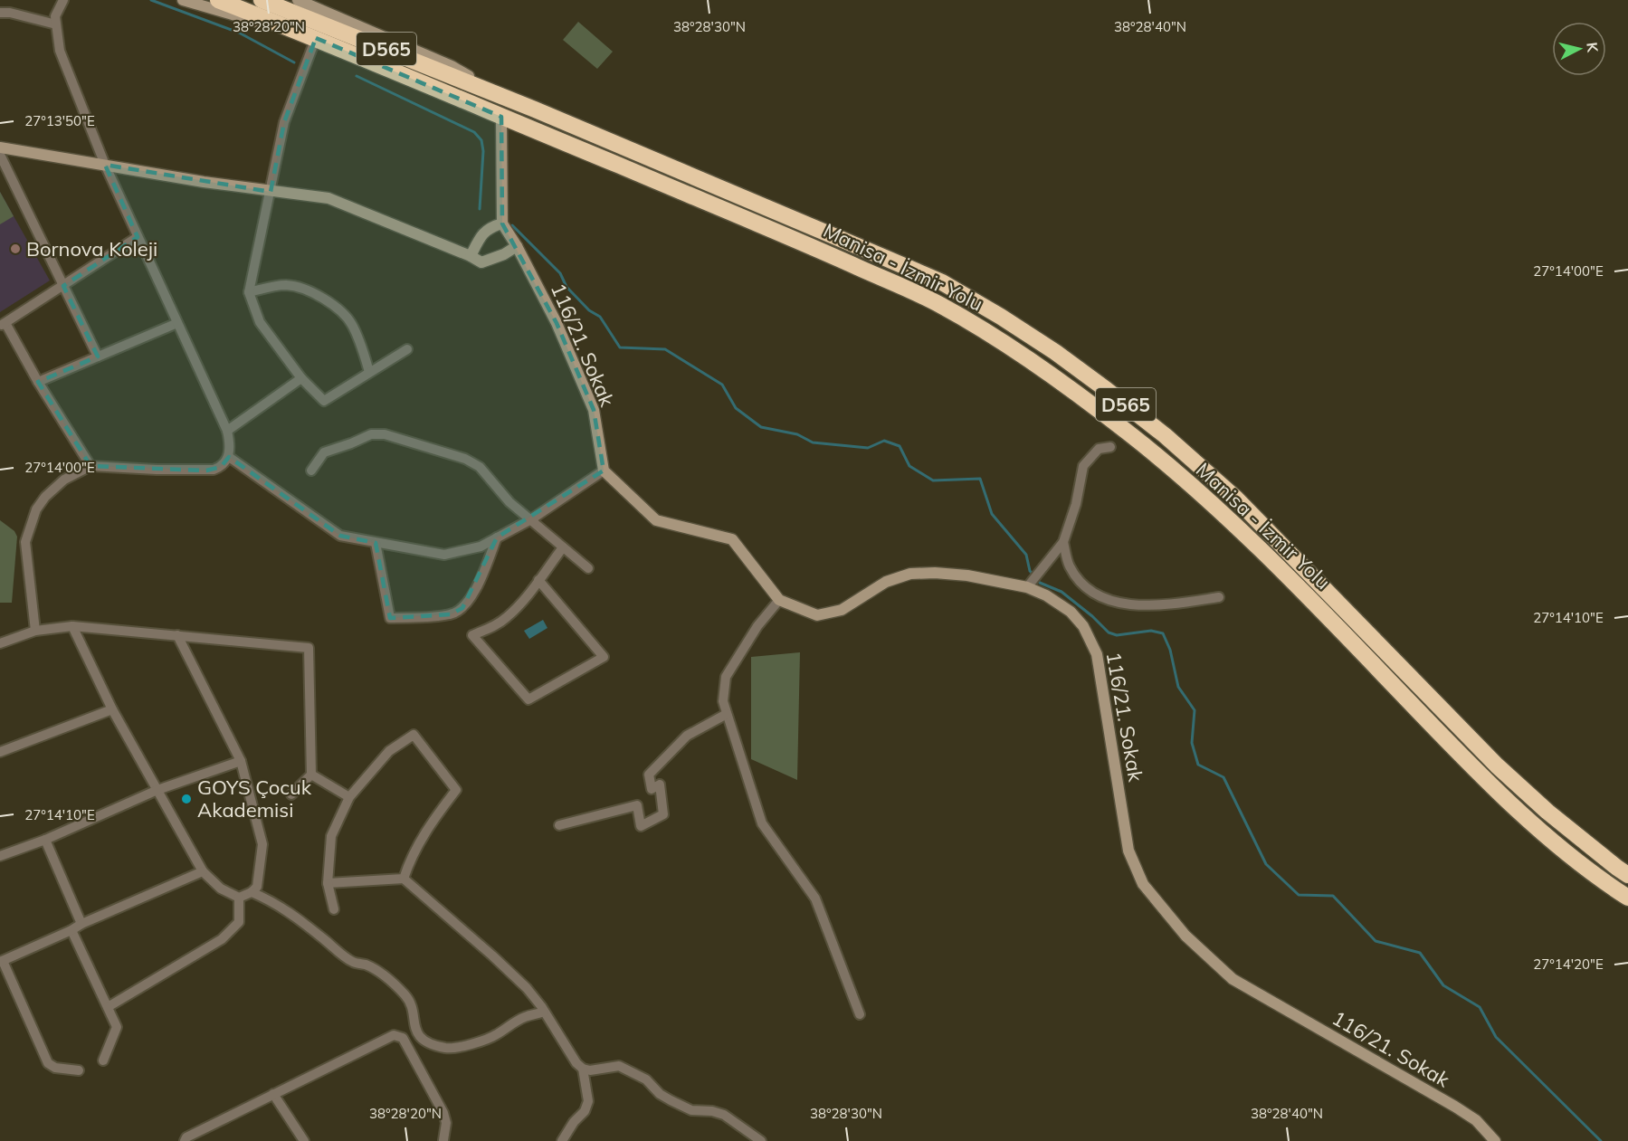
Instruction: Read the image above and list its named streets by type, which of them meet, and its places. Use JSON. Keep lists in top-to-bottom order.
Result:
{
  "streets": {
    "highway": ["D565", "Manisa - İzmir Yolu"],
    "street": ["116/21. Sokak"]
  },
  "places": ["Bornova Koleji", "GOYS Çocuk Akademisi"],
  "north": "right",
  "coordinates": [
    "38°28'20\"N",
    "38°28'30\"N",
    "38°28'40\"N",
    "27°13'50\"E",
    "27°14'00\"E",
    "27°14'10\"E",
    "27°14'20\"E"
  ]
}
